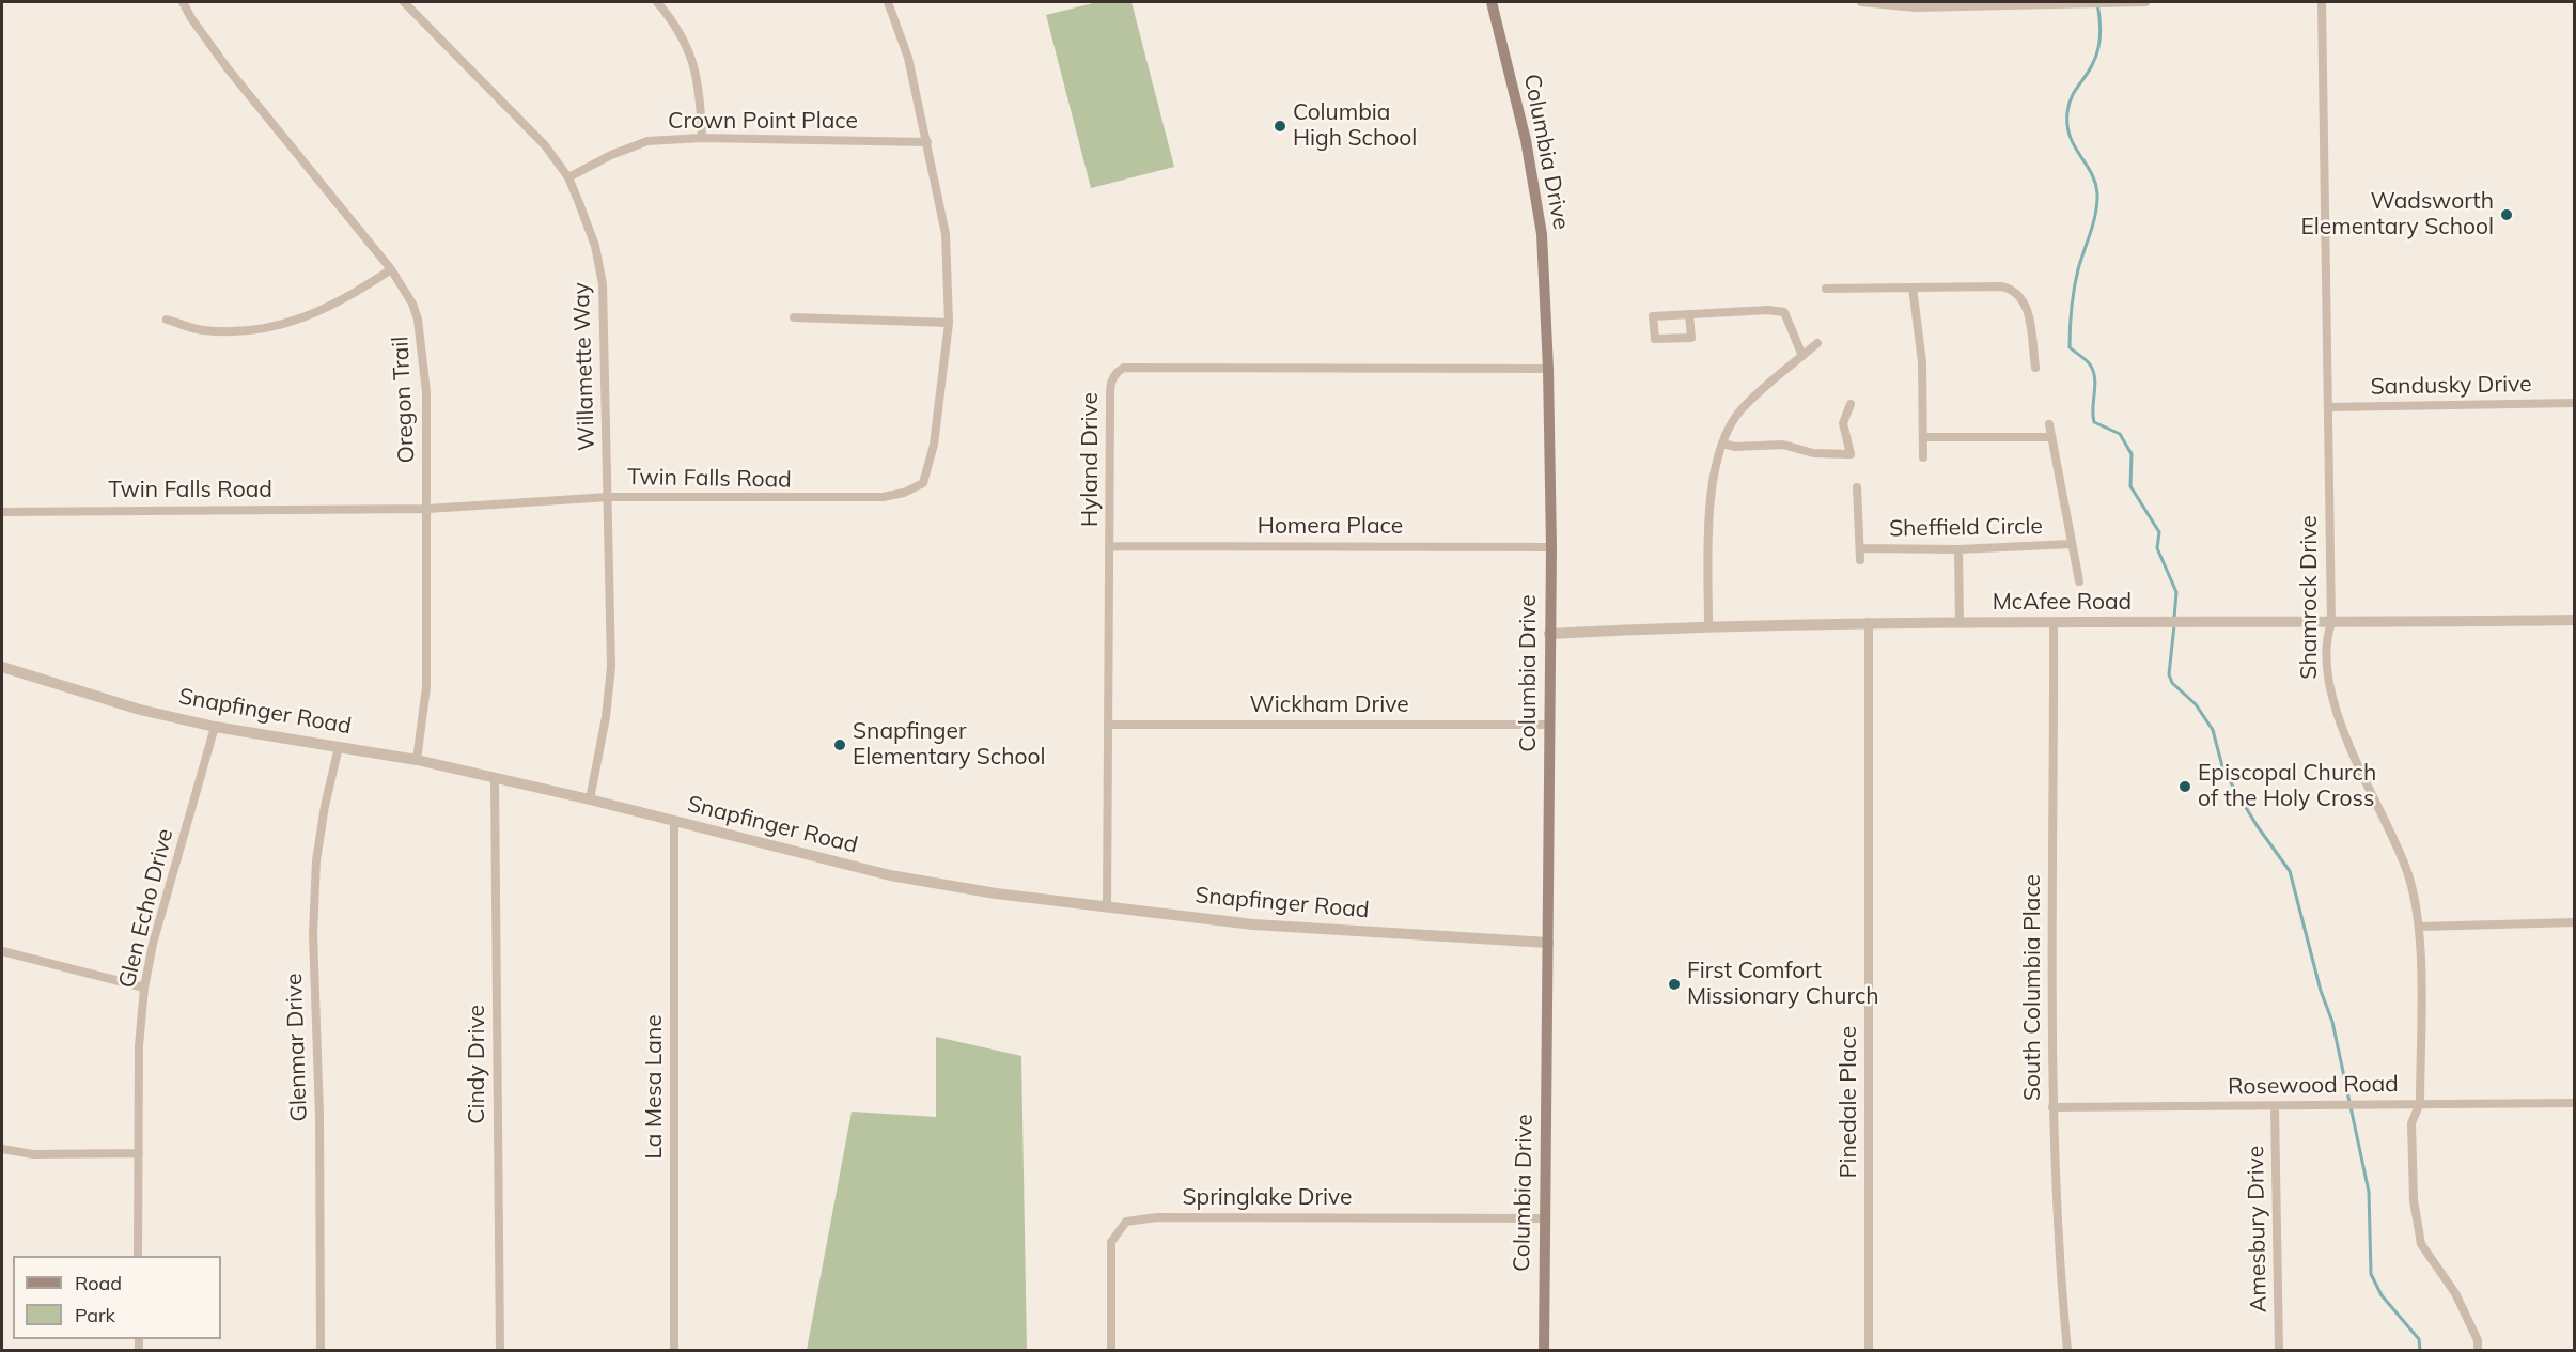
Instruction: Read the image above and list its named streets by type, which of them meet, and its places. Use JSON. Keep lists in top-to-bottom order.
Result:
{
  "streets": {
    "main road": ["Columbia Drive"],
    "street": [
      "Crown Point Place",
      "Willamette Way",
      "Sandusky Drive",
      "Oregon Trail",
      "Hyland Drive",
      "Twin Falls Road",
      "Homera Place",
      "Sheffield Circle",
      "Shamrock Drive",
      "McAfee Road",
      "Wickham Drive",
      "Snapfinger Road",
      "Glen Echo Drive",
      "South Columbia Place",
      "Glenmar Drive",
      "Cindy Drive",
      "Rosewood Road",
      "La Mesa Lane",
      "Pinedale Place",
      "Springlake Drive",
      "Amesbury Drive"
    ]
  },
  "crossings": [
    ["Crown Point Place", "Willamette Way"],
    ["Crown Point Place", "Twin Falls Road"],
    ["Columbia Drive", "Hyland Drive"],
    ["Columbia Drive", "Homera Place"],
    ["Columbia Drive", "McAfee Road"],
    ["Columbia Drive", "Wickham Drive"],
    ["Columbia Drive", "Snapfinger Road"],
    ["Columbia Drive", "Springlake Drive"],
    ["Willamette Way", "Twin Falls Road"],
    ["Willamette Way", "Snapfinger Road"],
    ["Sandusky Drive", "Shamrock Drive"],
    ["Oregon Trail", "Twin Falls Road"],
    ["Oregon Trail", "Snapfinger Road"],
    ["Hyland Drive", "Homera Place"],
    ["Hyland Drive", "Wickham Drive"],
    ["Hyland Drive", "Snapfinger Road"],
    ["Shamrock Drive", "McAfee Road"],
    ["Shamrock Drive", "Rosewood Road"],
    ["McAfee Road", "South Columbia Place"],
    ["McAfee Road", "Pinedale Place"],
    ["Snapfinger Road", "Glen Echo Drive"],
    ["Snapfinger Road", "Glenmar Drive"],
    ["Snapfinger Road", "Cindy Drive"],
    ["Snapfinger Road", "La Mesa Lane"],
    ["South Columbia Place", "Rosewood Road"],
    ["Rosewood Road", "Amesbury Drive"]
  ],
  "places": [
    "Columbia High School",
    "Wadsworth Elementary School",
    "Snapfinger Elementary School",
    "Episcopal Church of the Holy Cross",
    "First Comfort Missionary Church"
  ],
  "legend": ["Road", "Park"]
}
